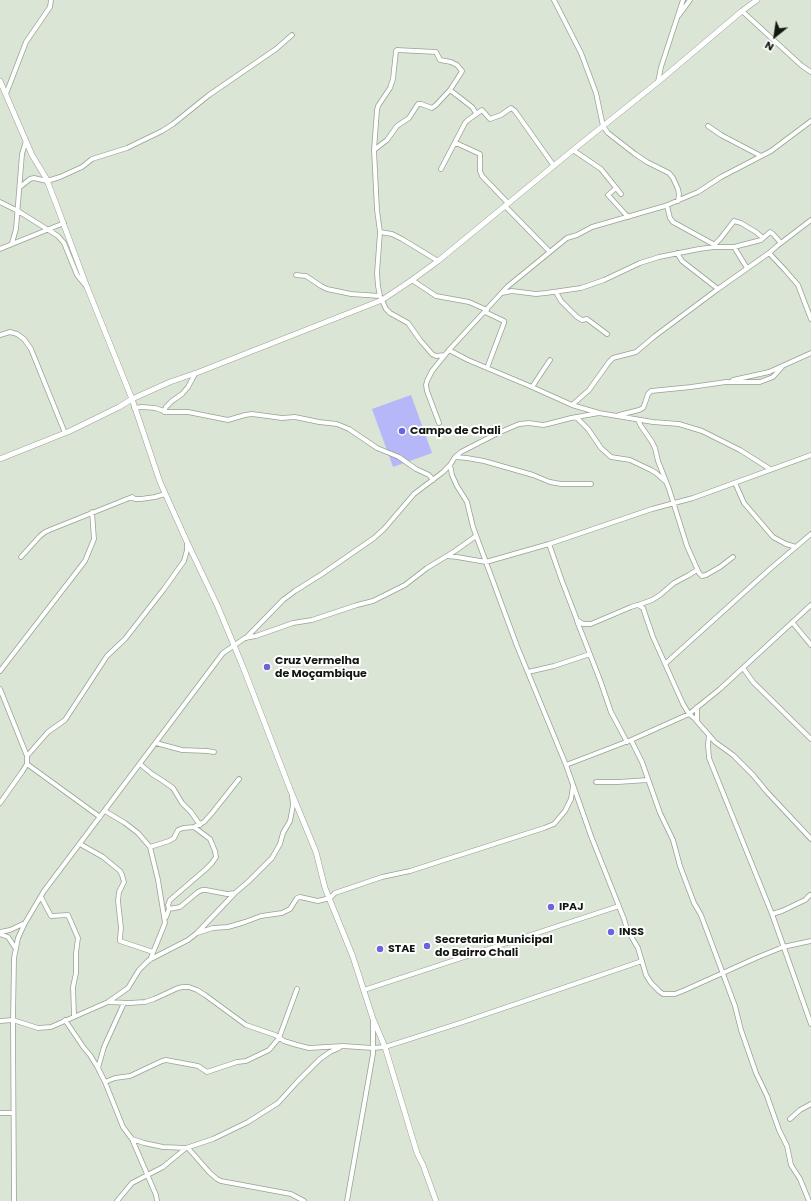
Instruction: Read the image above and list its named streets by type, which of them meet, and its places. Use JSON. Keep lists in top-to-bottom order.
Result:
{
  "places": [
    "Campo de Chali",
    "Cruz Vermelha de Moçambique",
    "IPAJ",
    "INSS",
    "Secretaria Municipal do Bairro Chali",
    "STAE"
  ],
  "north": "bottom left"
}
